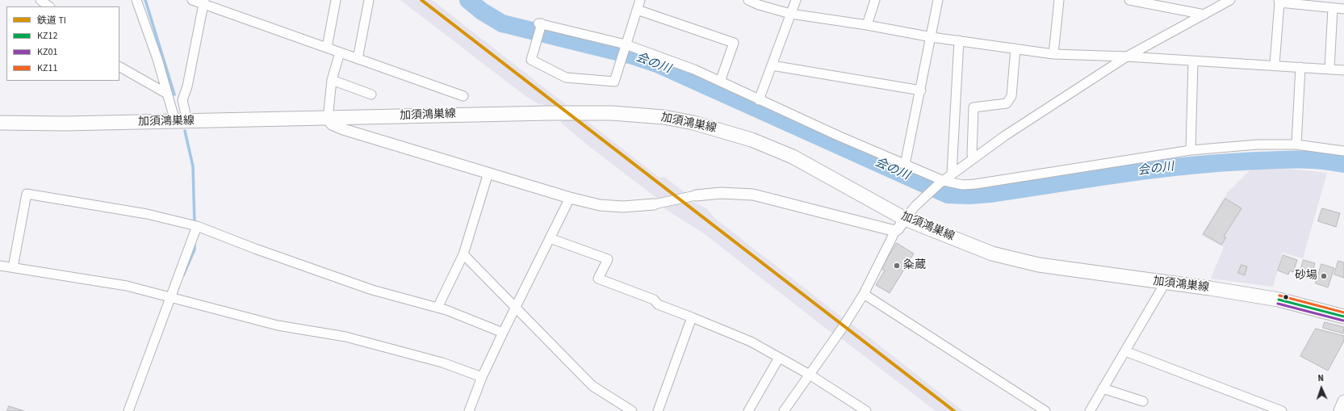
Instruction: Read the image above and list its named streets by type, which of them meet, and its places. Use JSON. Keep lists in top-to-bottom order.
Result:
{
  "streets": {
    "main road": ["加須鴻巣線"]
  },
  "water": ["会の川"],
  "places": ["粂蔵", "砂場"],
  "lines": [
    "rail line TI",
    "transit line KZ11",
    "transit line KZ12",
    "transit line KZ01"
  ],
  "legend": [
    "鉄道 TI",
    "KZ12",
    "KZ01",
    "KZ11"
  ],
  "north": "top"
}
